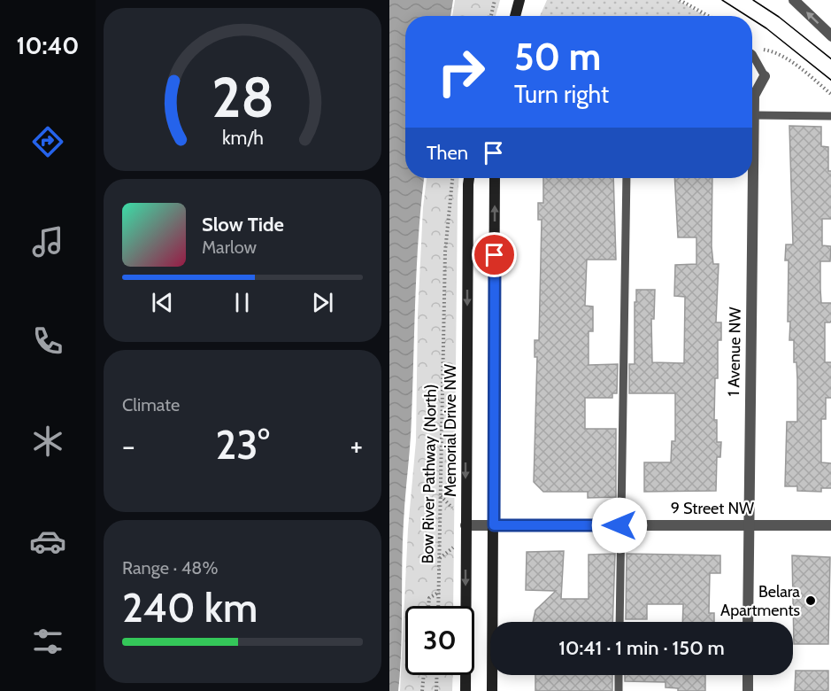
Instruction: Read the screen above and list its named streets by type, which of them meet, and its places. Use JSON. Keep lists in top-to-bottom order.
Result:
{
  "streets": {
    "main road": ["Memorial Drive NW"],
    "street": ["1 Avenue NW", "9 Street NW"],
    "path": ["Bow River Pathway (North)"]
  },
  "crossings": [
    ["1 Avenue NW", "9 Street NW"],
    ["Memorial Drive NW", "9 Street NW"]
  ],
  "places": ["Belara Apartments"],
  "page": {
    "tabs": "10:40",
    "turn": ["50 m", "Turn right"],
    "then": "Then",
    "song": ["Slow Tide", "Marlow"],
    "tile": [
      "Climate",
      ["Range · 48%", "240 km"]
    ],
    "heat": ["−", "23°", "+"],
    "limit": "30",
    "trip": "10:41 · 1 min · 150 m",
    "gauge": ["28", "km/h"]
  }
}
